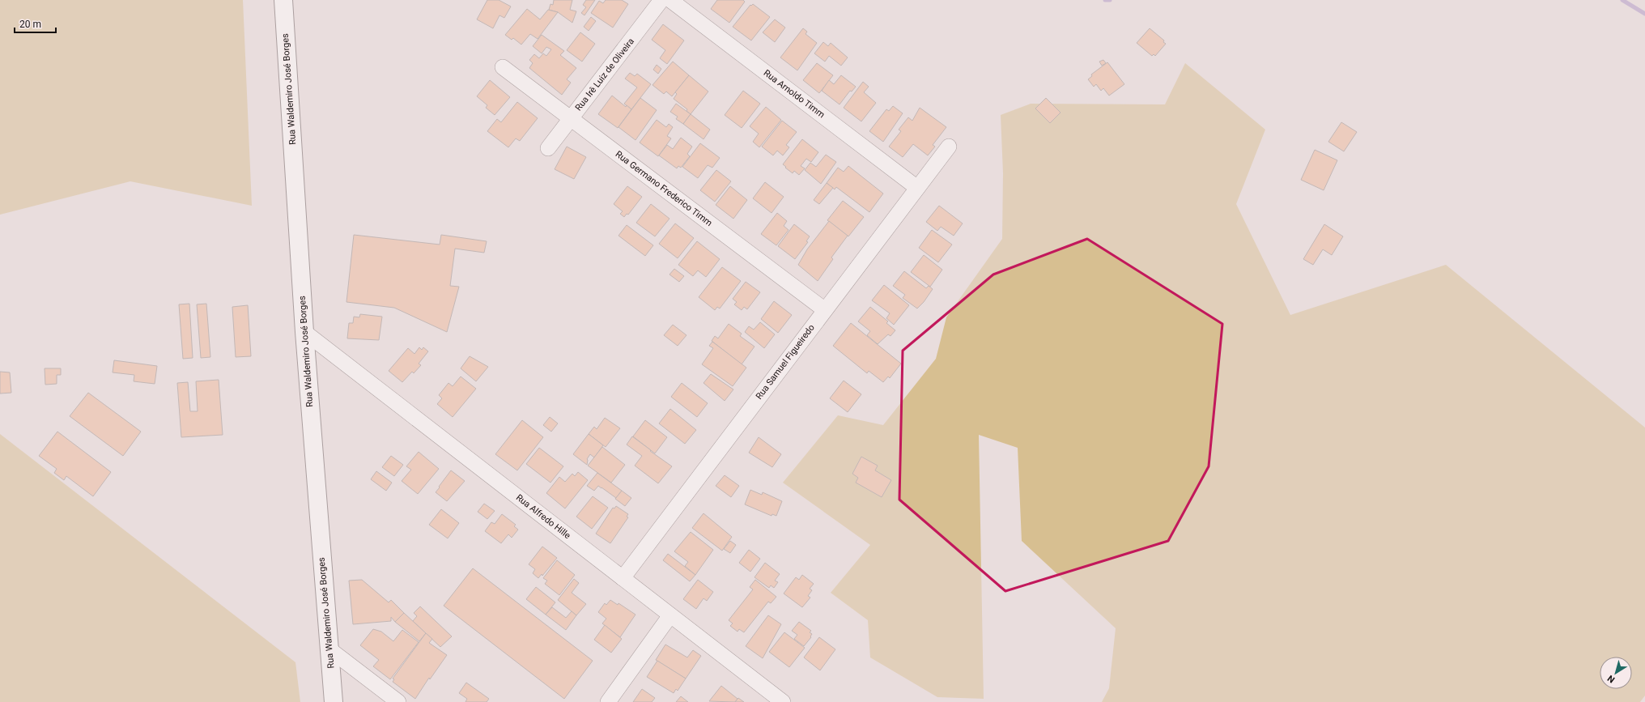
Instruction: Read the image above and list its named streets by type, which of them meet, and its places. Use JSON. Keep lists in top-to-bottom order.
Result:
{
  "streets": {
    "main road": ["Rua Waldemiro José Borges"],
    "street": [
      "Rua Irê Luiz de Oliveira",
      "Rua Arnoldo Timm",
      "Rua Germano Frederico Timm",
      "Rua Samuel Figueiredo",
      "Rua Alfredo Hille"
    ]
  },
  "crossings": [
    ["Rua Irê Luiz de Oliveira", "Rua Germano Frederico Timm"],
    ["Rua Waldemiro José Borges", "Rua Alfredo Hille"],
    ["Rua Arnoldo Timm", "Rua Samuel Figueiredo"],
    ["Rua Germano Frederico Timm", "Rua Samuel Figueiredo"],
    ["Rua Samuel Figueiredo", "Rua Alfredo Hille"]
  ],
  "scale_bar": "20 m",
  "north": "bottom left"
}
